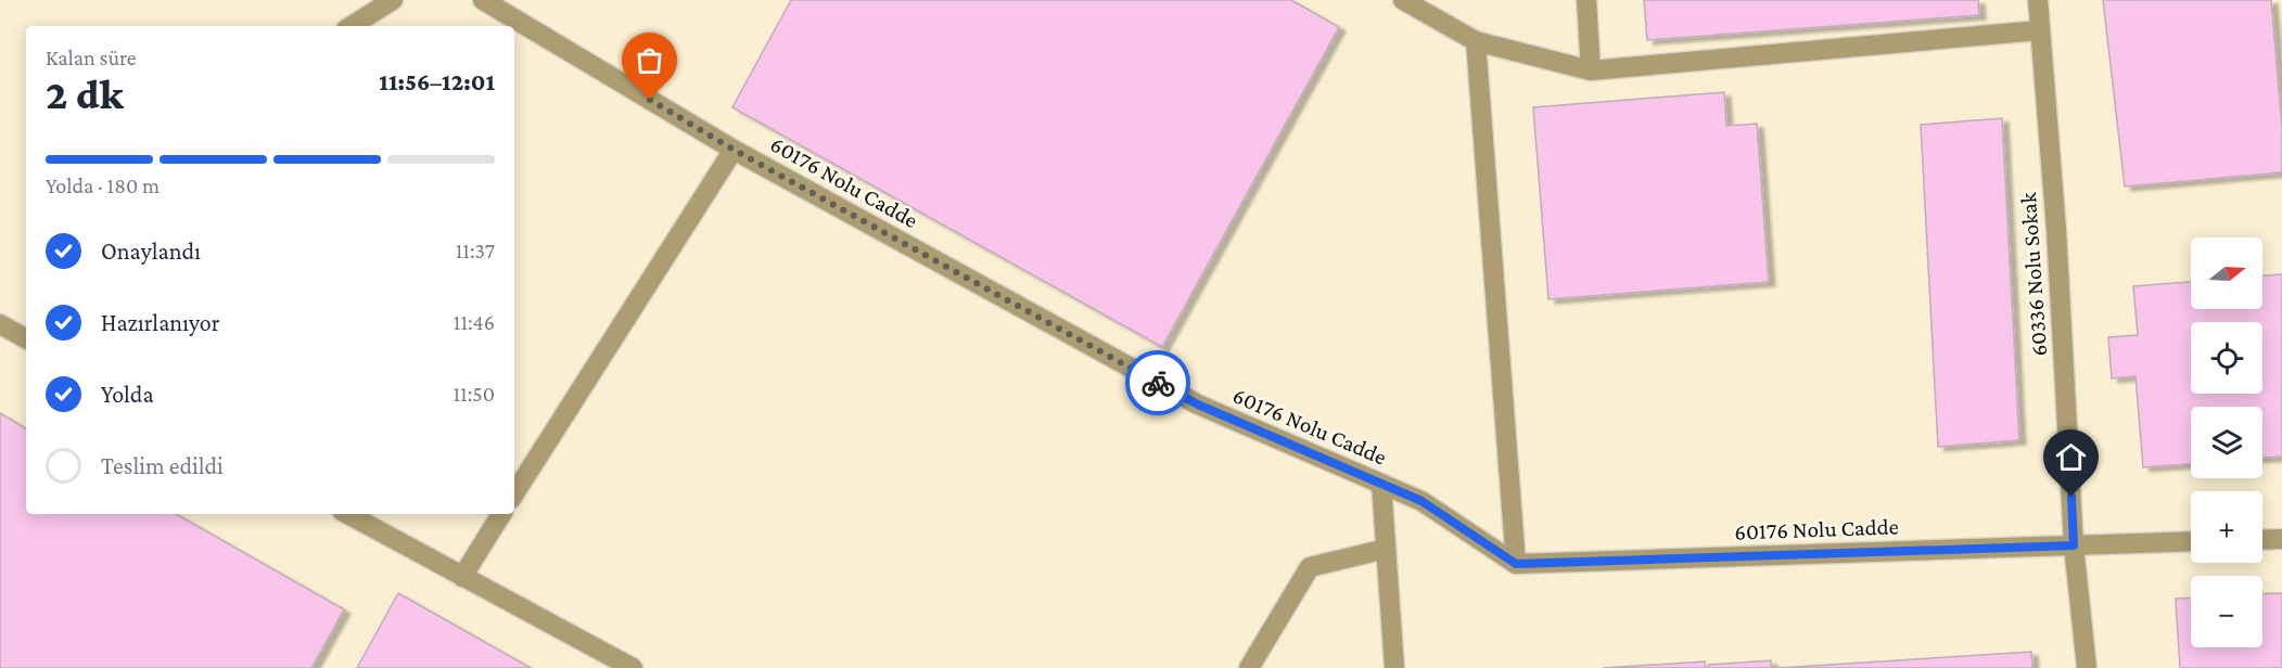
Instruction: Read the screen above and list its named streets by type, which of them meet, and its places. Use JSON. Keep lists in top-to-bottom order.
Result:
{
  "streets": {
    "street": ["60176 Nolu Cadde", "60336 Nolu Sokak"]
  },
  "crossings": [
    ["60176 Nolu Cadde", "60336 Nolu Sokak"]
  ],
  "north": "right",
  "page": {
    "heading": ["2 dk", "Kalan süre", "11:56–12:01"],
    "bar": "Yolda · 180 m",
    "list": [
      ["Onaylandı", "11:37"],
      ["Hazırlanıyor", "11:46"],
      ["Yolda", "11:50"],
      "Teslim edildi"
    ],
    "map_buttons": ["+", "−"]
  }
}
